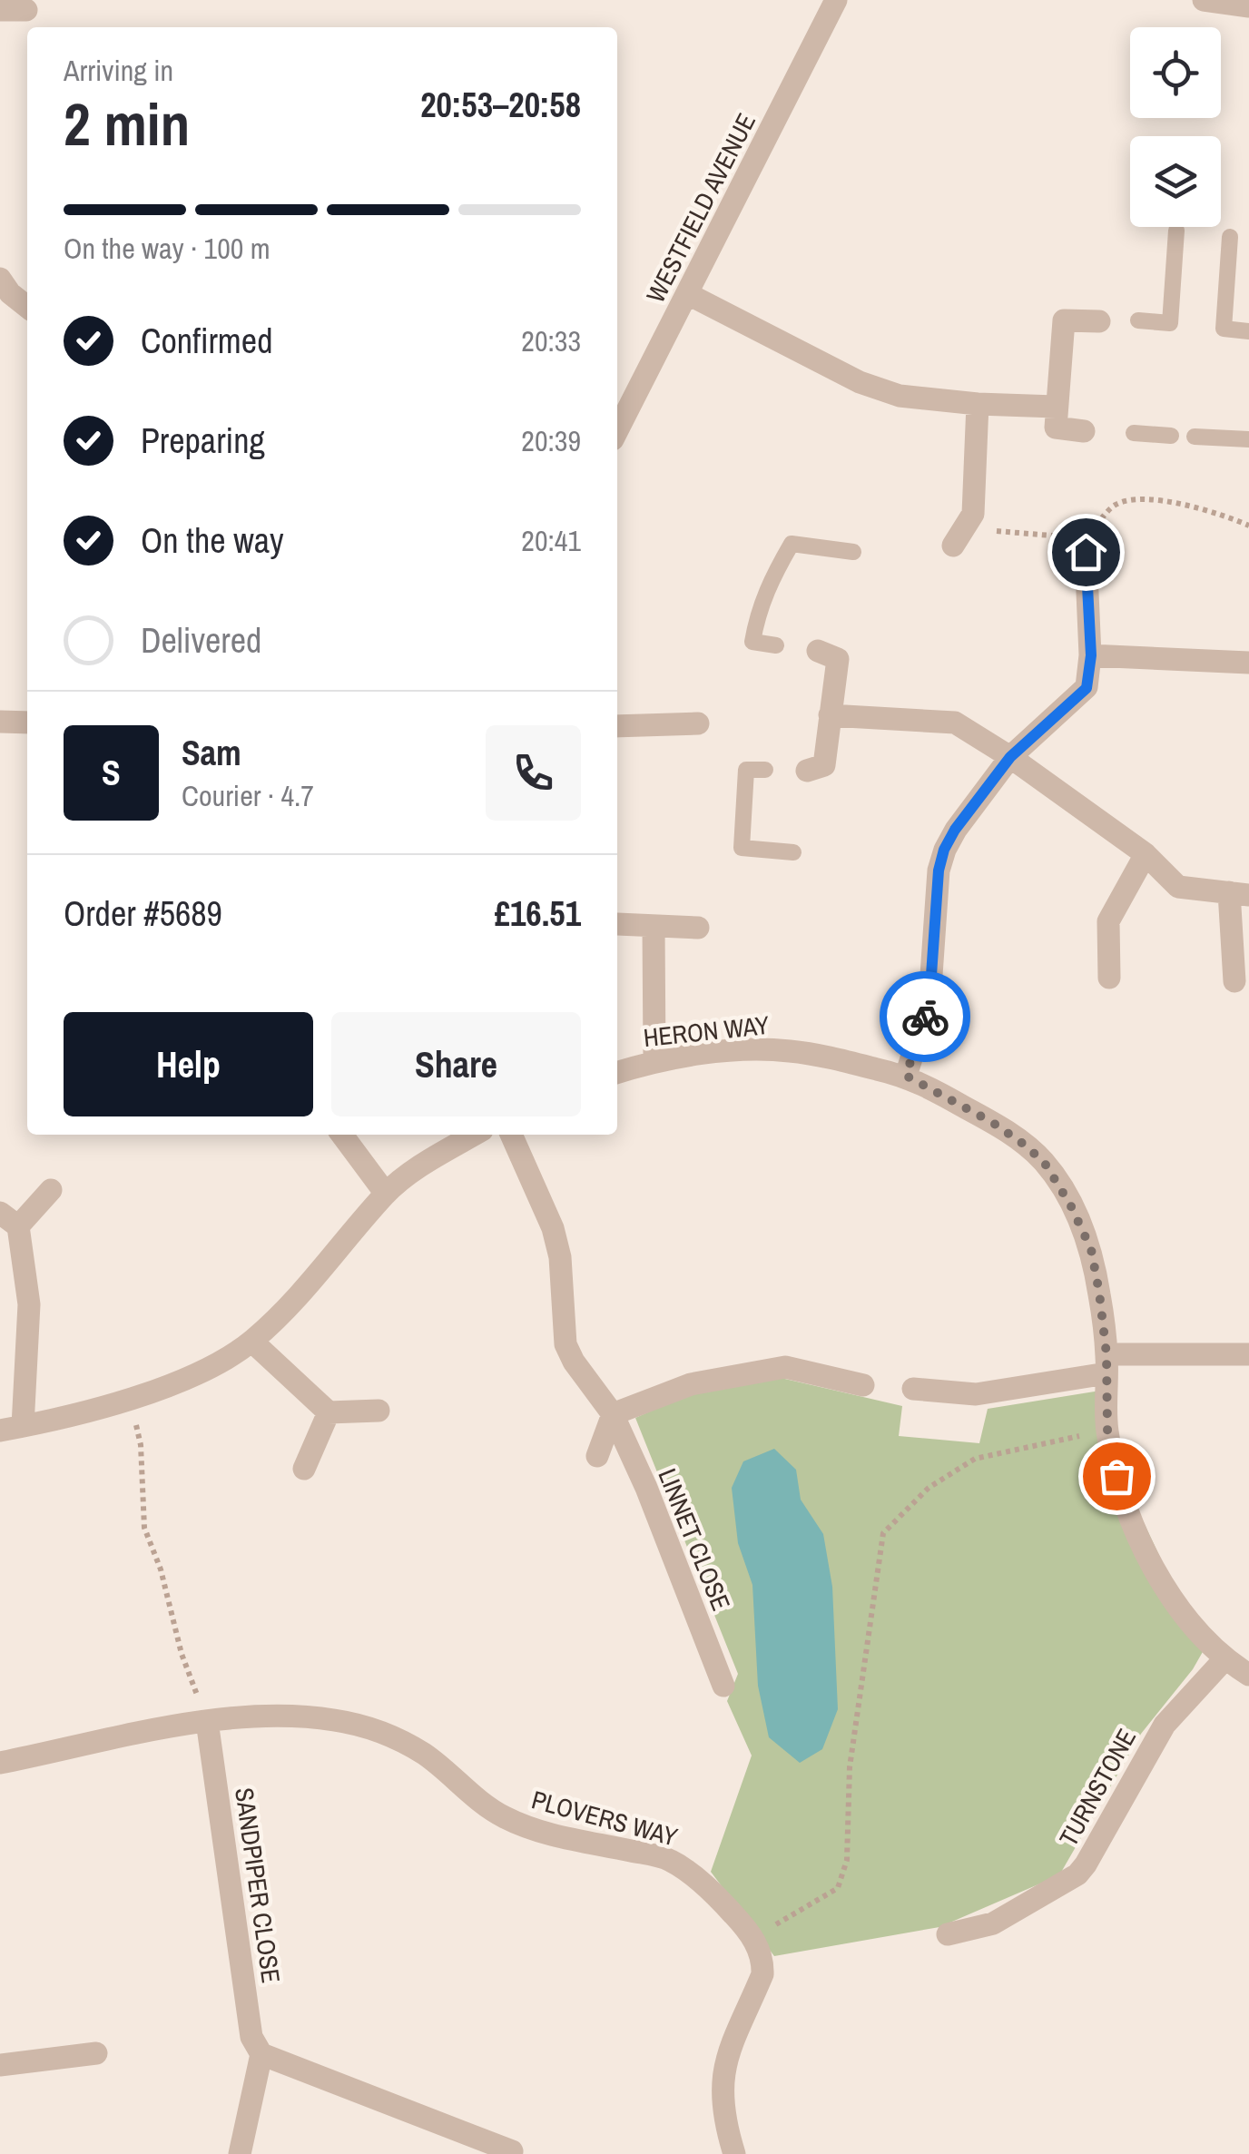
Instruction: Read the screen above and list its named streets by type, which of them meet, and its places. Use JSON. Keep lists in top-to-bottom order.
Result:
{
  "streets": {
    "street": [
      "WESTFIELD AVENUE",
      "HERON WAY",
      "LINNET CLOSE",
      "TURNSTONE",
      "PLOVERS WAY",
      "SANDPIPER CLOSE"
    ]
  },
  "crossings": [
    ["HERON WAY", "TURNSTONE"],
    ["PLOVERS WAY", "SANDPIPER CLOSE"]
  ],
  "page": {
    "heading": ["2 min", "Arriving in", "20:53–20:58"],
    "panel": [
      "Sam",
      "Courier · 4.7",
      "Order #5689",
      "£16.51"
    ],
    "bar": "On the way · 100 m",
    "list": [
      ["Confirmed", "20:33"],
      ["Preparing", "20:39"],
      ["On the way", "20:41"],
      "Delivered"
    ],
    "round": "S",
    "buttons": ["Help", "Share"]
  }
}
